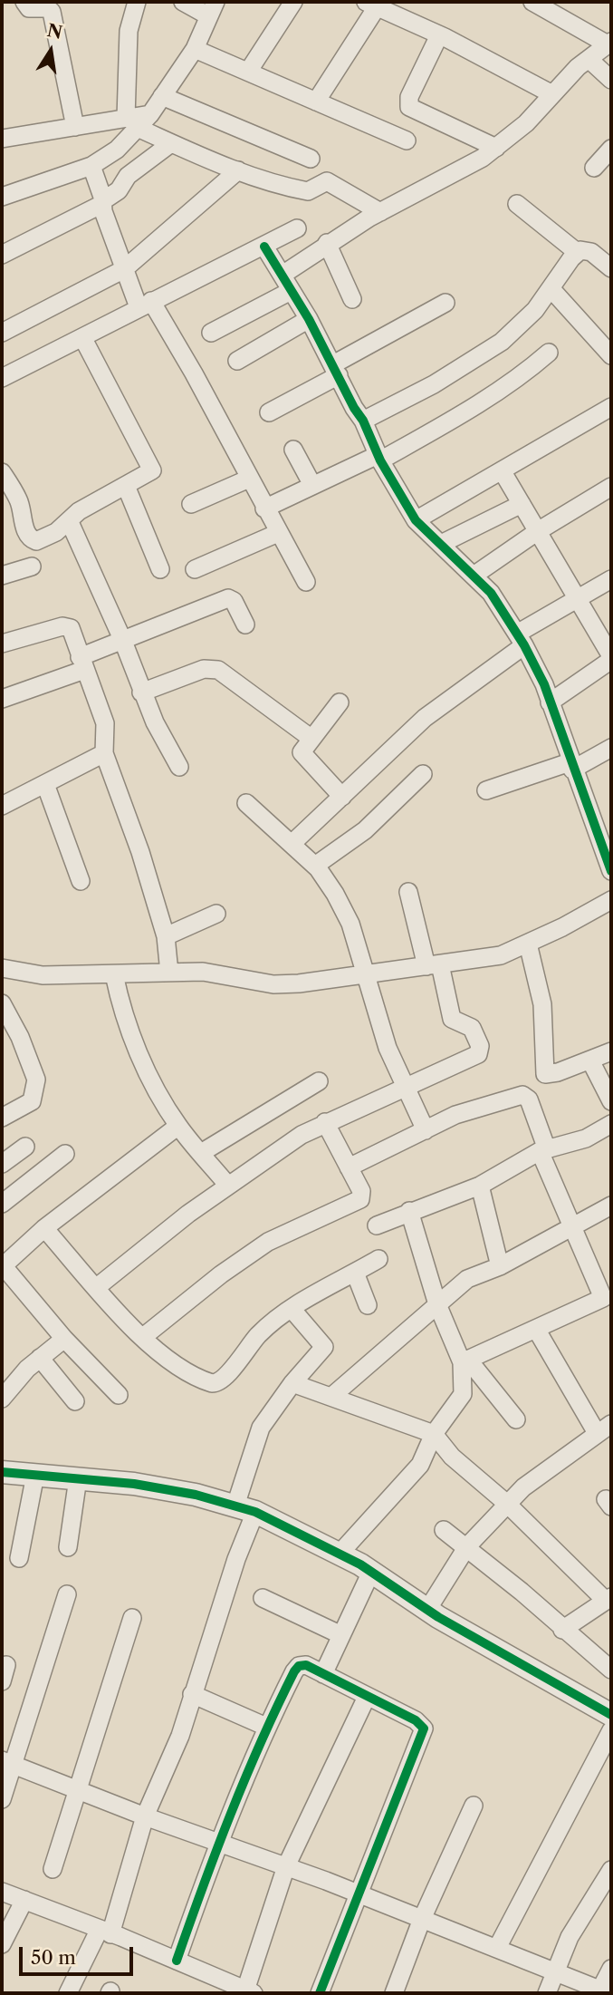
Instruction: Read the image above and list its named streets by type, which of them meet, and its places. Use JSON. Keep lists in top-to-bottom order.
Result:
{
  "scale_bar": "50 m",
  "north": "top"
}
